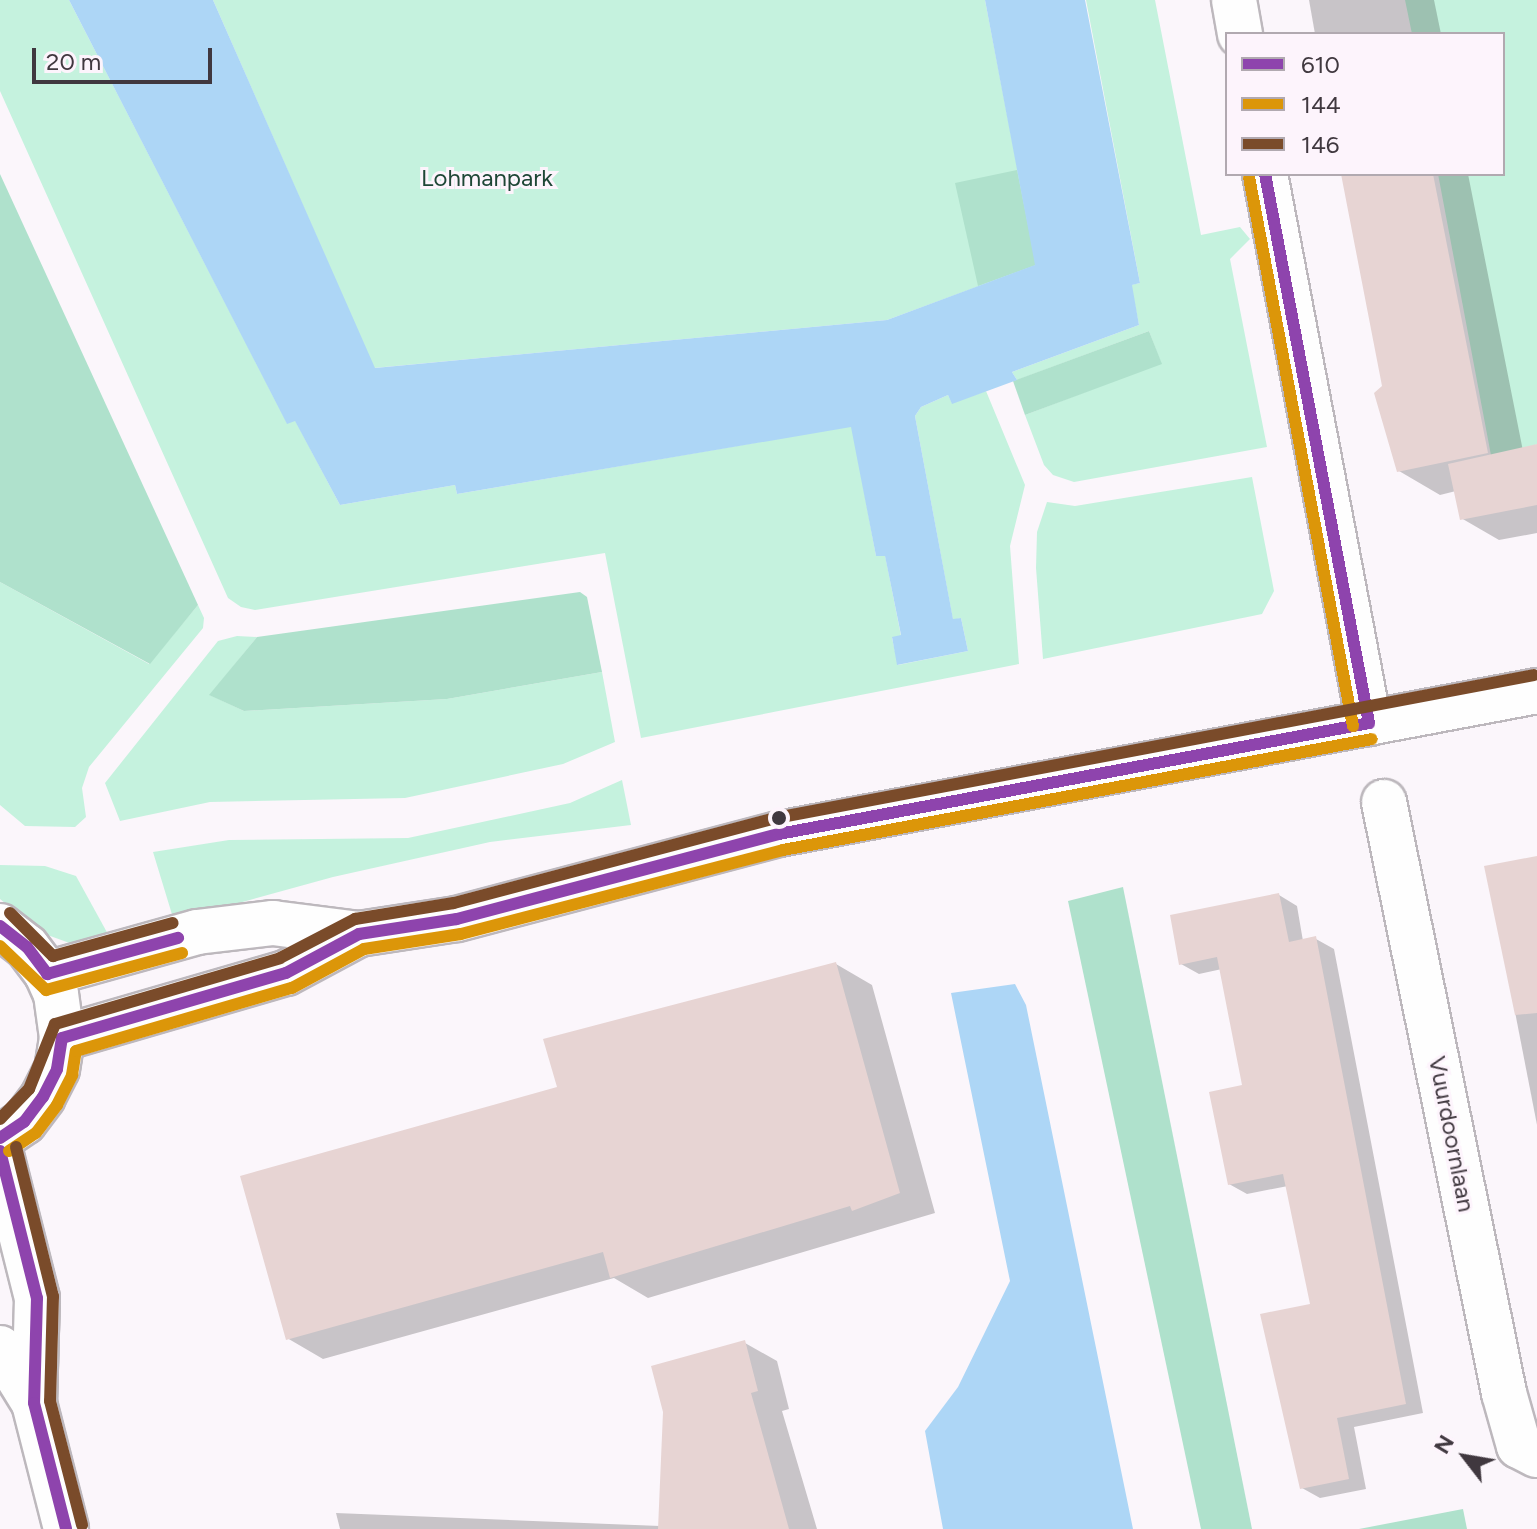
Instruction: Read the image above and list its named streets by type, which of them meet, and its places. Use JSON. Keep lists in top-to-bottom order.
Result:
{
  "streets": {
    "street": ["Vuurdoornlaan"]
  },
  "parks": ["Lohmanpark"],
  "lines": ["transit line 610", "transit line 144", "transit line 146"],
  "legend": ["610", "144", "146"],
  "scale_bar": "20 m",
  "north": "top left"
}
